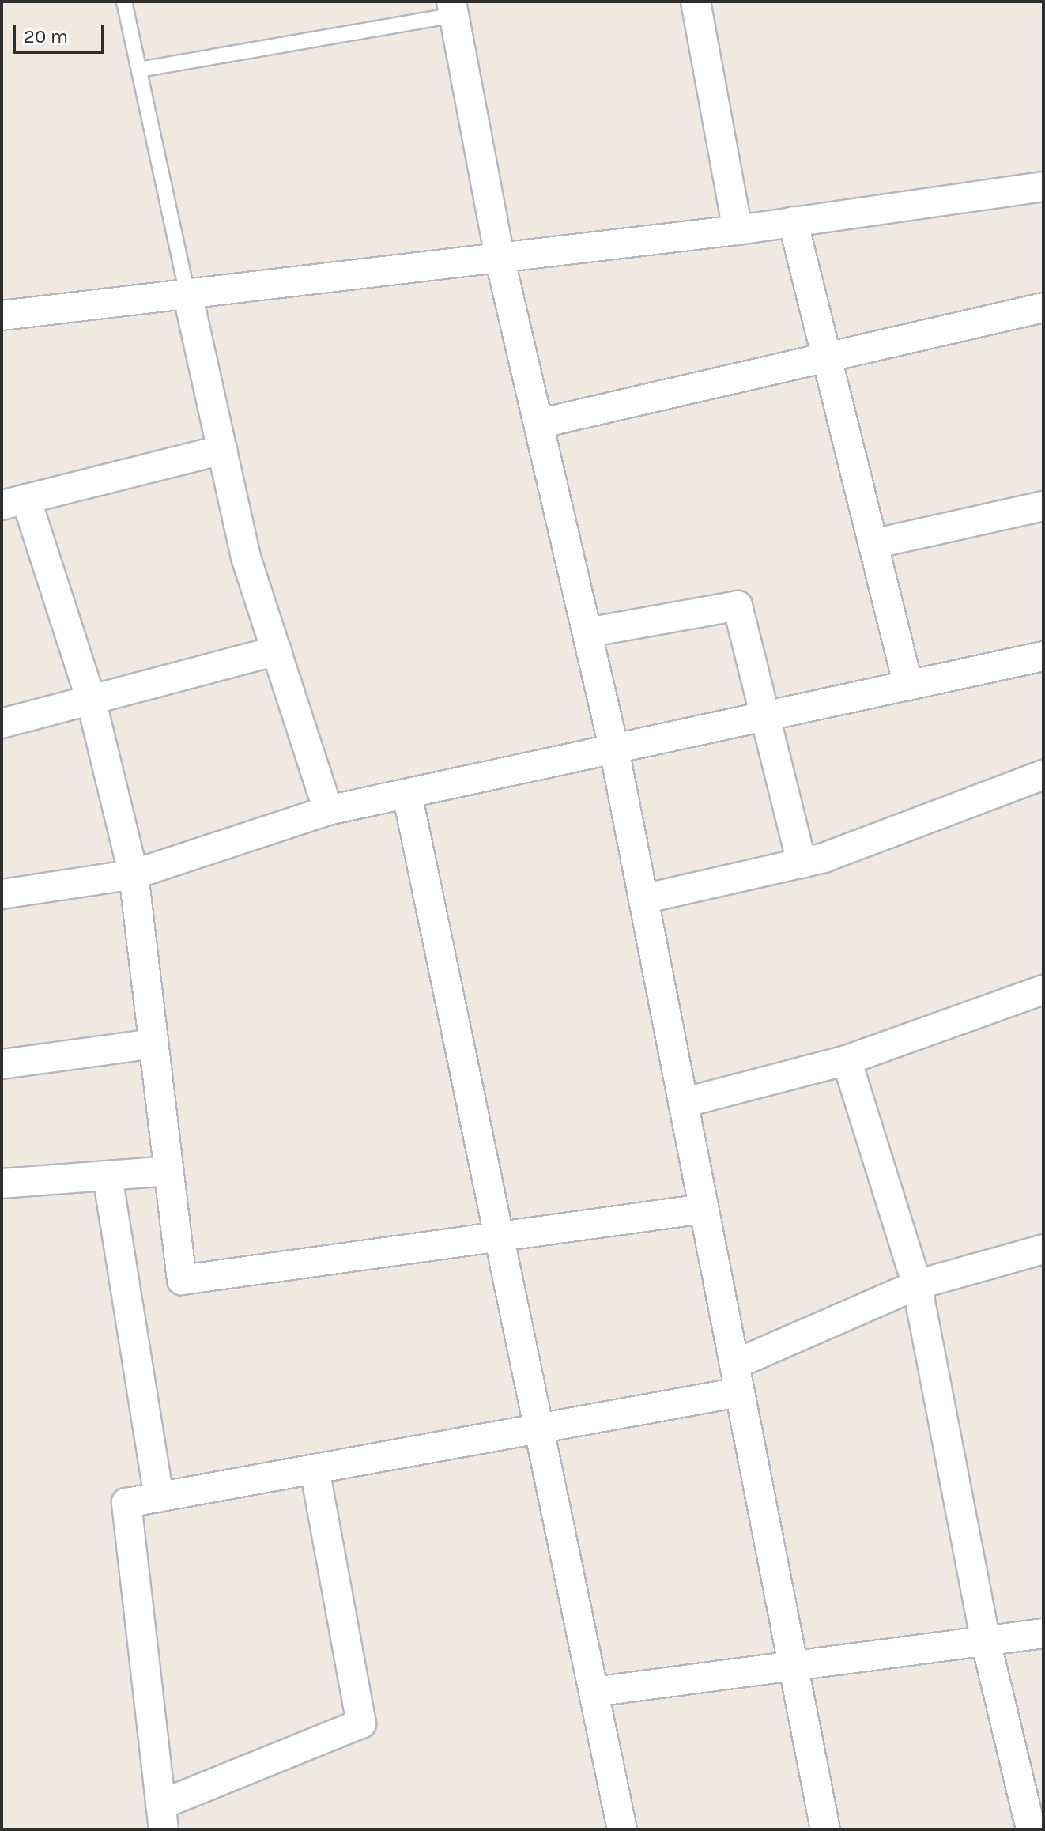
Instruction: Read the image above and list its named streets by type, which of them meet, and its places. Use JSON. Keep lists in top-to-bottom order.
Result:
{
  "scale_bar": "20 m"
}
